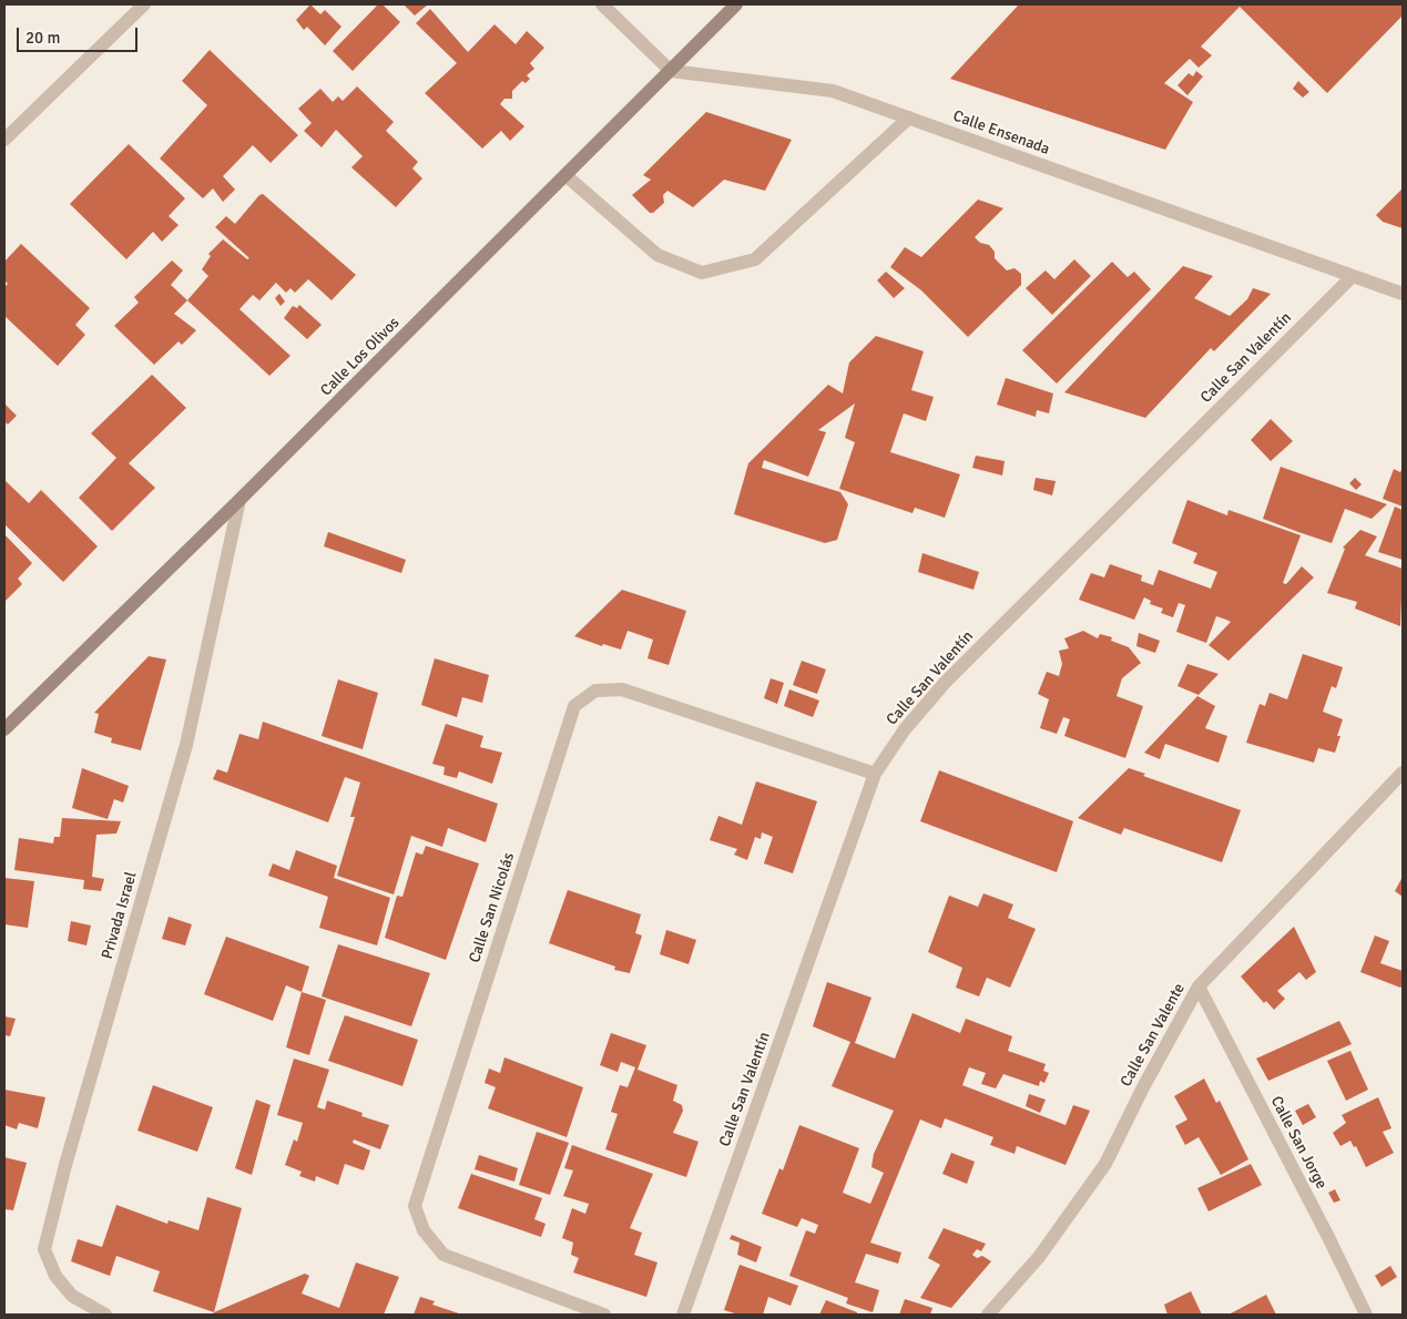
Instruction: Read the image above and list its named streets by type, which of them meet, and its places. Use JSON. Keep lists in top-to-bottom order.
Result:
{
  "streets": {
    "main road": ["Calle Los Olivos"],
    "street": [
      "Calle Ensenada",
      "Calle San Valentín",
      "Calle San Nicolás",
      "Privada Israel",
      "Calle San Valente",
      "Calle San Jorge"
    ]
  },
  "crossings": [
    ["Calle Ensenada", "Calle Los Olivos"],
    ["Calle Ensenada", "Calle San Valentín"],
    ["Calle Los Olivos", "Privada Israel"],
    ["Calle San Valentín", "Calle San Nicolás"],
    ["Calle San Valente", "Calle San Jorge"]
  ],
  "scale_bar": "20 m"
}
